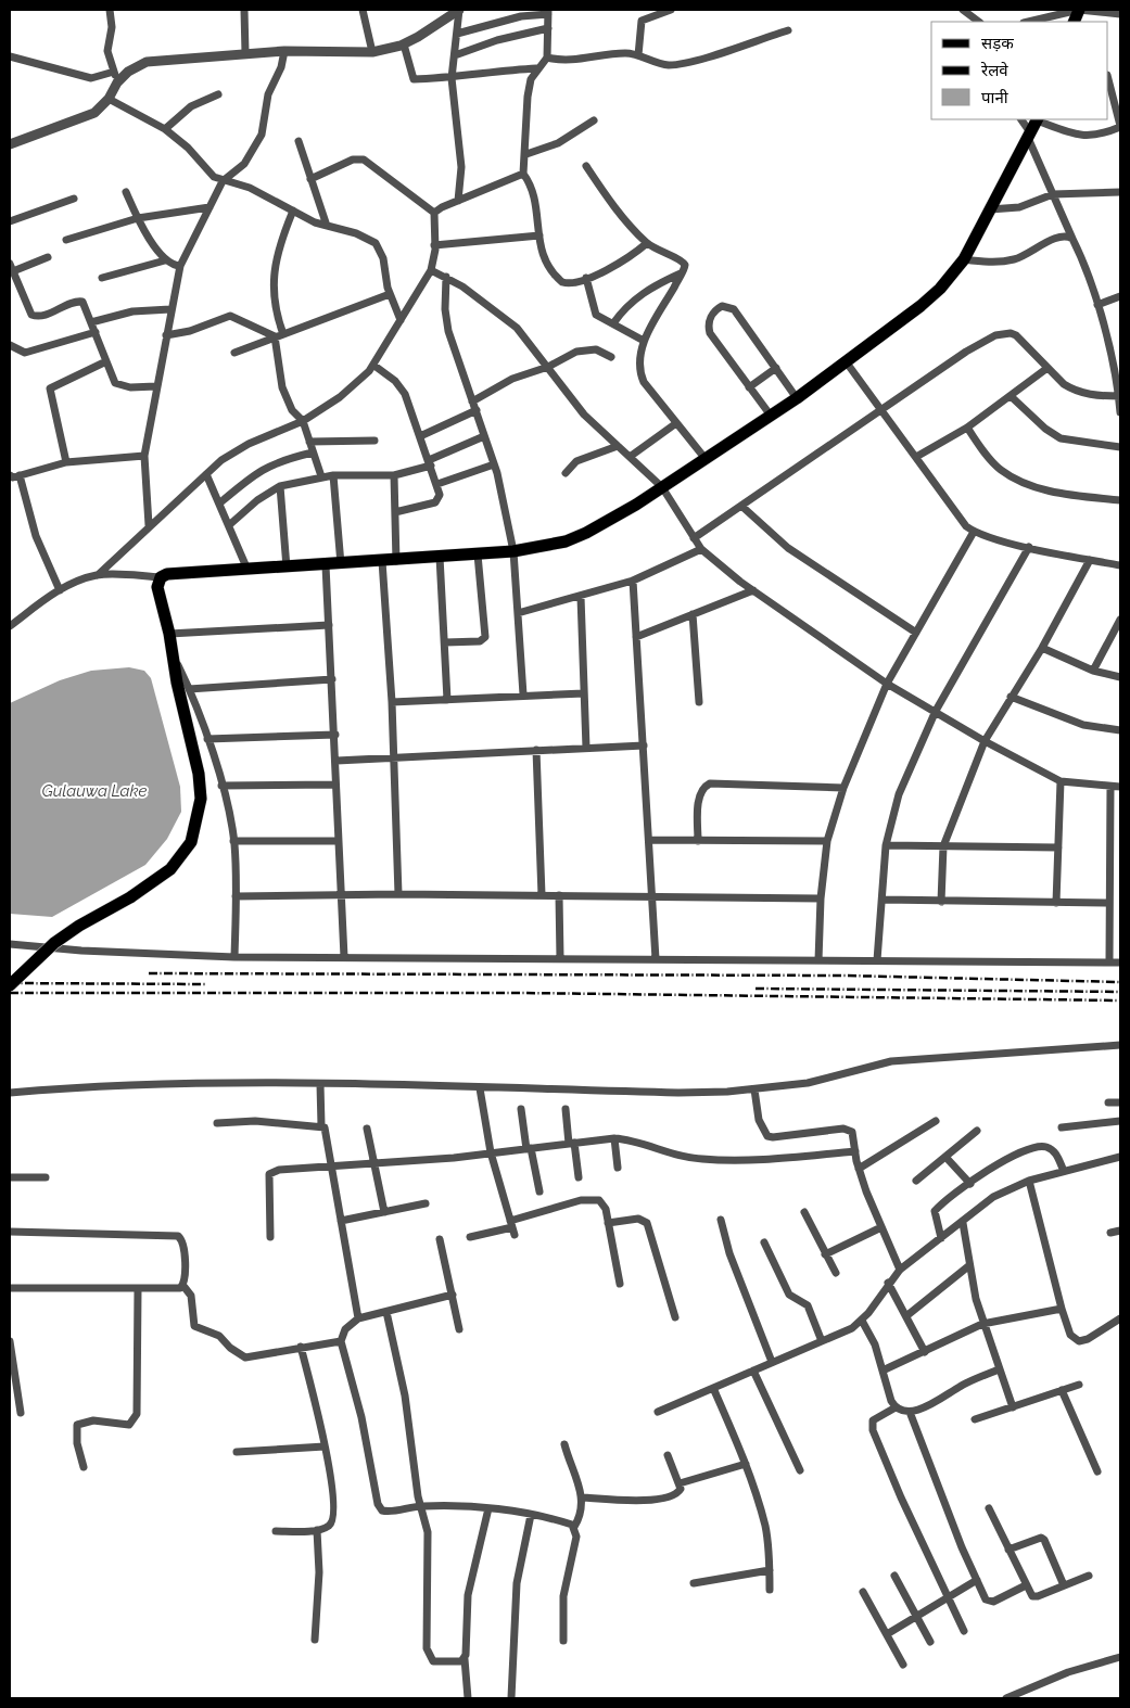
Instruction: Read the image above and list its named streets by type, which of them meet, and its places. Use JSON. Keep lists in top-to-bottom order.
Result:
{
  "water": ["Gulauwa Lake"],
  "legend": ["सड़क", "रेलवे", "पानी"]
}
